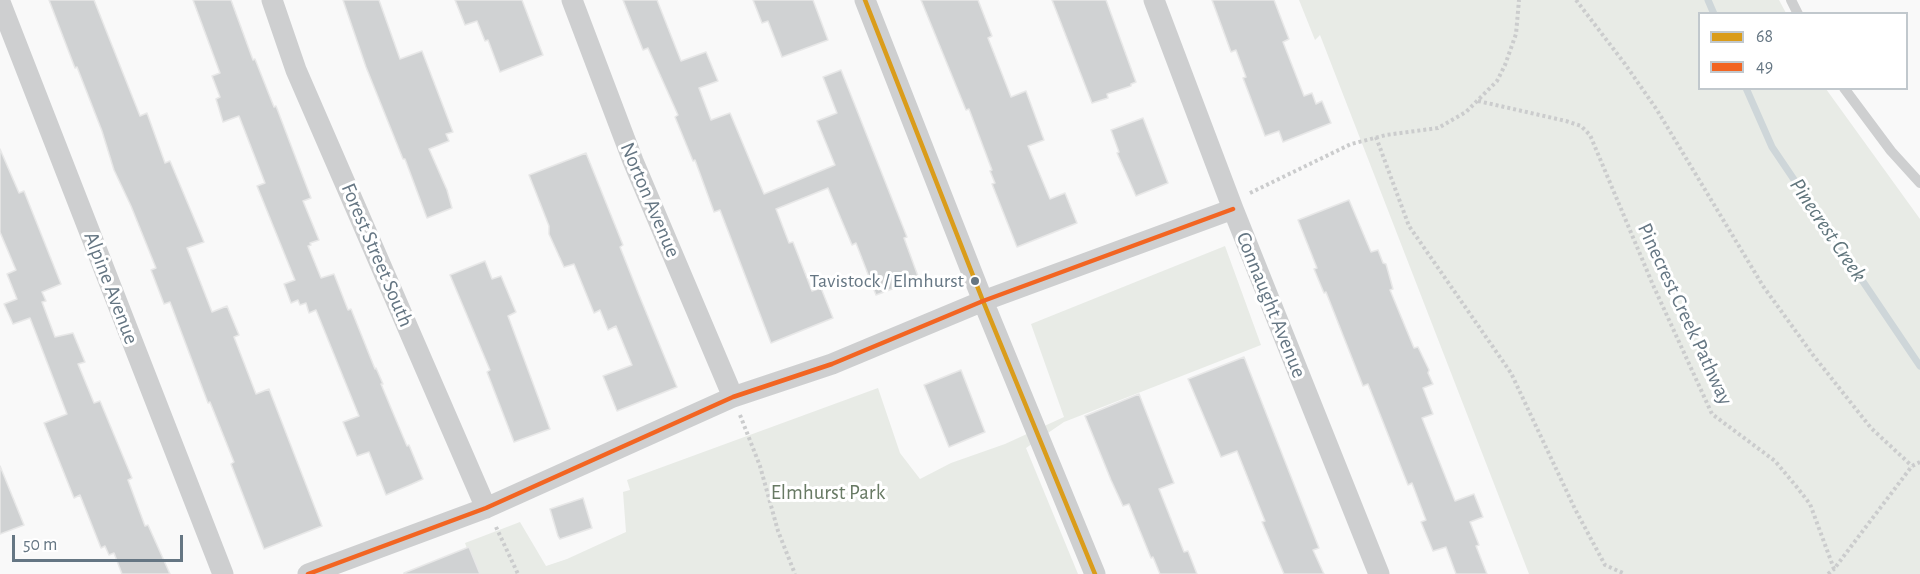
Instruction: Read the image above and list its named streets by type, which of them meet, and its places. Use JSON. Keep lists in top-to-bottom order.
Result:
{
  "streets": {
    "street": [
      "Norton Avenue",
      "Forest Street South",
      "Alpine Avenue",
      "Connaught Avenue"
    ],
    "path": ["Pinecrest Creek Pathway"]
  },
  "water": ["Pinecrest Creek"],
  "parks": ["Elmhurst Park"],
  "places": ["Tavistock / Elmhurst"],
  "lines": ["transit line 68", "transit line 49"],
  "legend": ["68", "49"],
  "scale_bar": "50 m"
}
